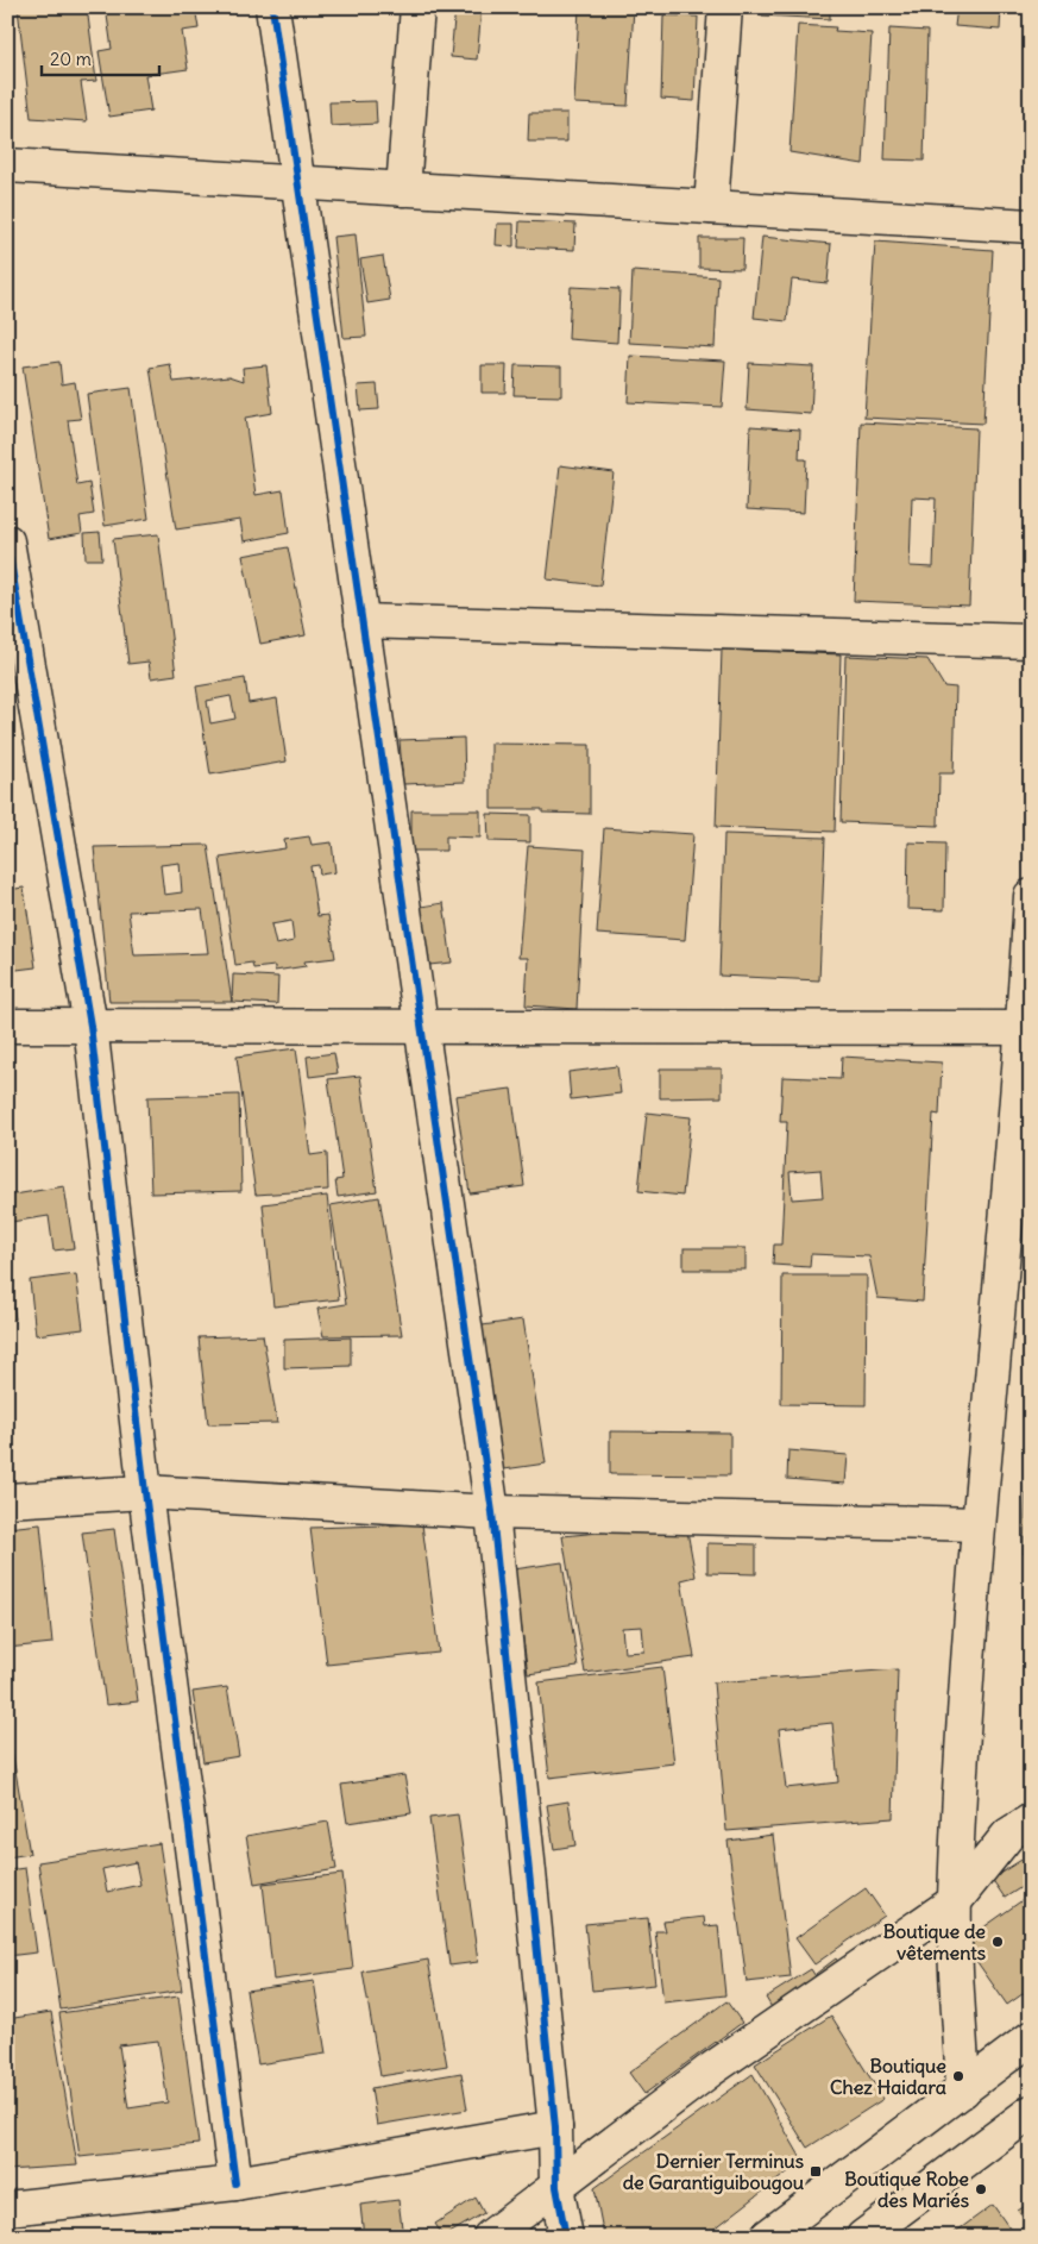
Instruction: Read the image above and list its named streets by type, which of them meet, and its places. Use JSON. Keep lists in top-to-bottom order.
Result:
{
  "places": {
    "other": ["Boutique de vêtements", "Boutique Chez Haidara", "Boutique Robe des Mariés"],
    "transit": ["Dernier Terminus de Garantiguibougou"]
  },
  "scale_bar": "20 m"
}
